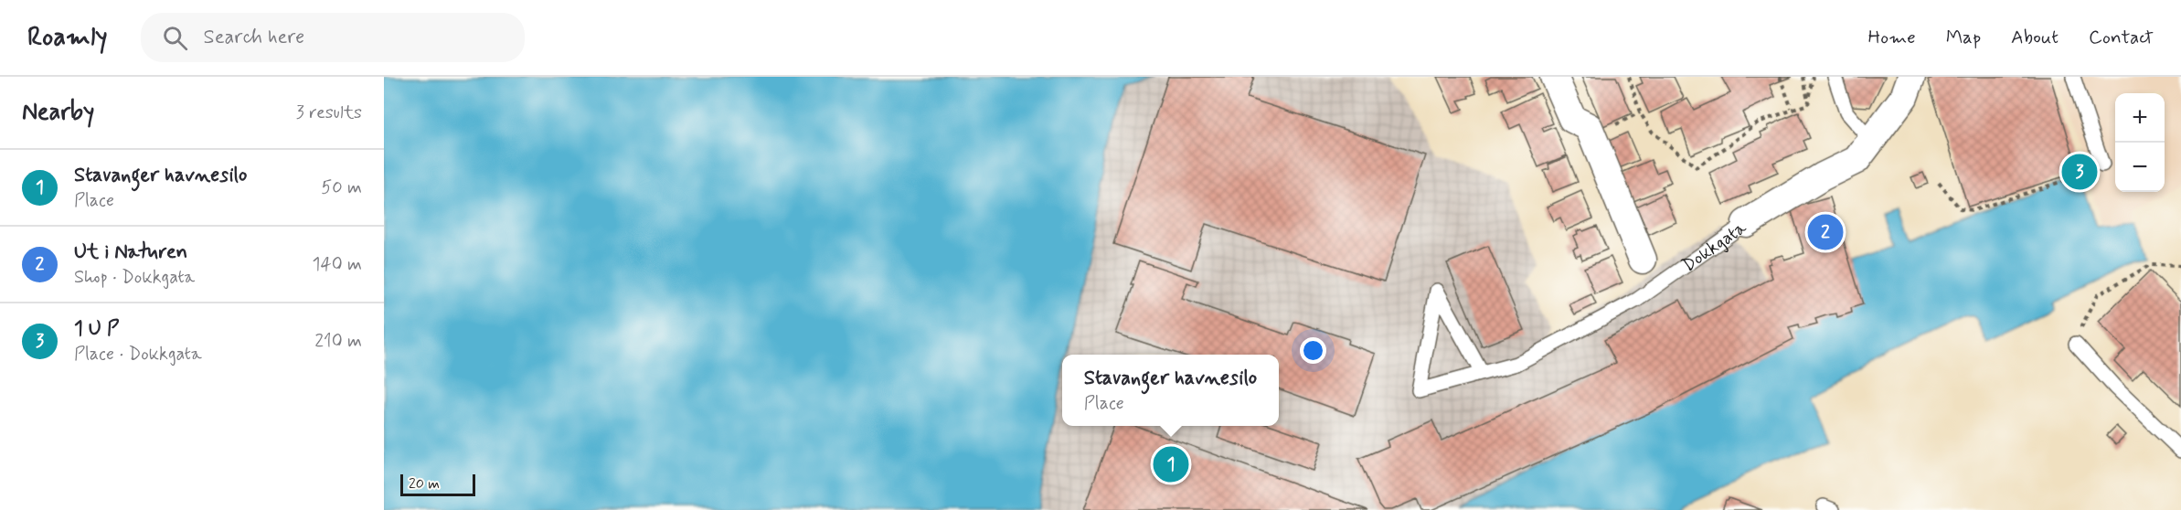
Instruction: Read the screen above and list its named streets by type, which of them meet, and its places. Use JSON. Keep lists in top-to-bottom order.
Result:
{
  "streets": {
    "street": ["Dokkgata"]
  },
  "scale_bar": "20 m",
  "page": {
    "header": "Roamly",
    "search": "Search here",
    "nav": [
      "Home",
      "Map",
      "About",
      "Contact"
    ],
    "heading": ["Nearby", "3 results"],
    "map_buttons": ["+", "−"],
    "list": [
      {
        "mark": "1",
        "name": "Stavanger havnesilo",
        "note": "Place",
        "value": "50 m"
      },
      {
        "mark": "2",
        "name": "Ut i Naturen",
        "note": "Shop · Dokkgata",
        "value": "140 m"
      },
      {
        "mark": "3",
        "name": "1 U P",
        "note": "Place · Dokkgata",
        "value": "210 m"
      }
    ],
    "pins": ["3", "2", "1"],
    "popup": ["Stavanger havnesilo", "Place"],
    "scale": "20 m"
  }
}
